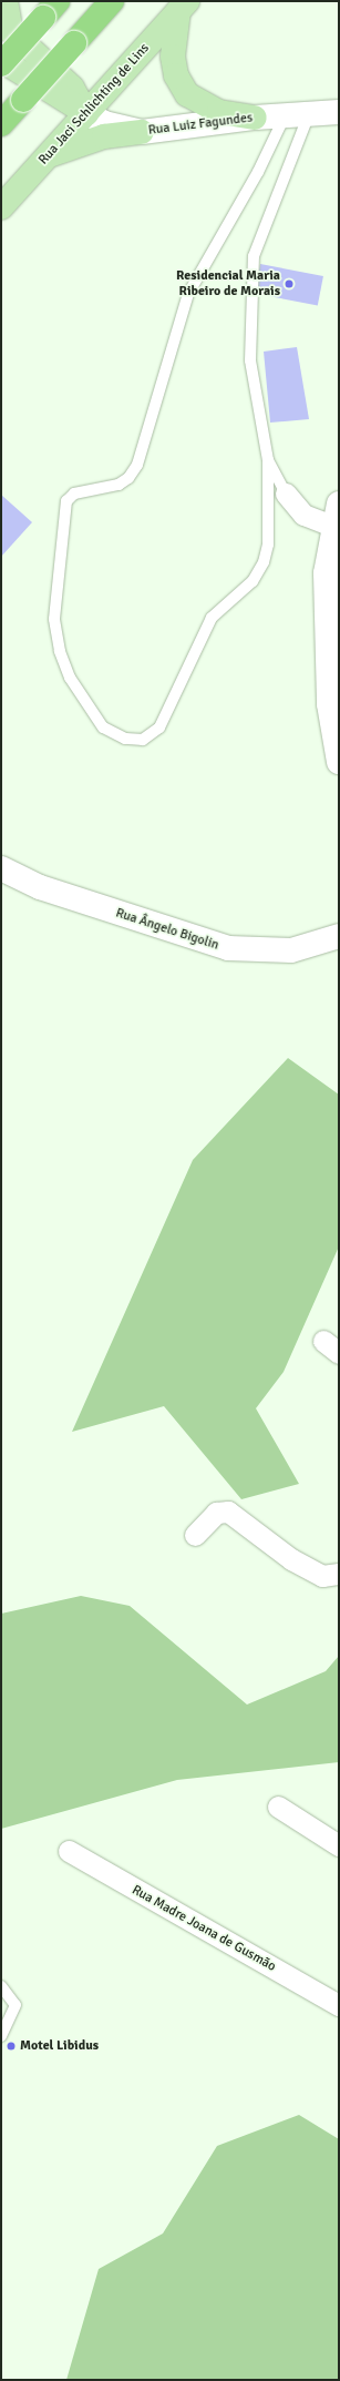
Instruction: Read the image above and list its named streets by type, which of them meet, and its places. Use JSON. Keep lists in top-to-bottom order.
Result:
{
  "streets": {
    "main road": ["Rua Jaci Schlichting de Lins", "Rua Luiz Fagundes"],
    "street": ["Rua Ângelo Bigolin", "Rua Madre Joana de Gusmão"]
  },
  "crossings": [
    ["Rua Jaci Schlichting de Lins", "Rua Luiz Fagundes"]
  ],
  "places": ["Residencial Maria Ribeiro de Morais", "Motel Libidus"]
}
